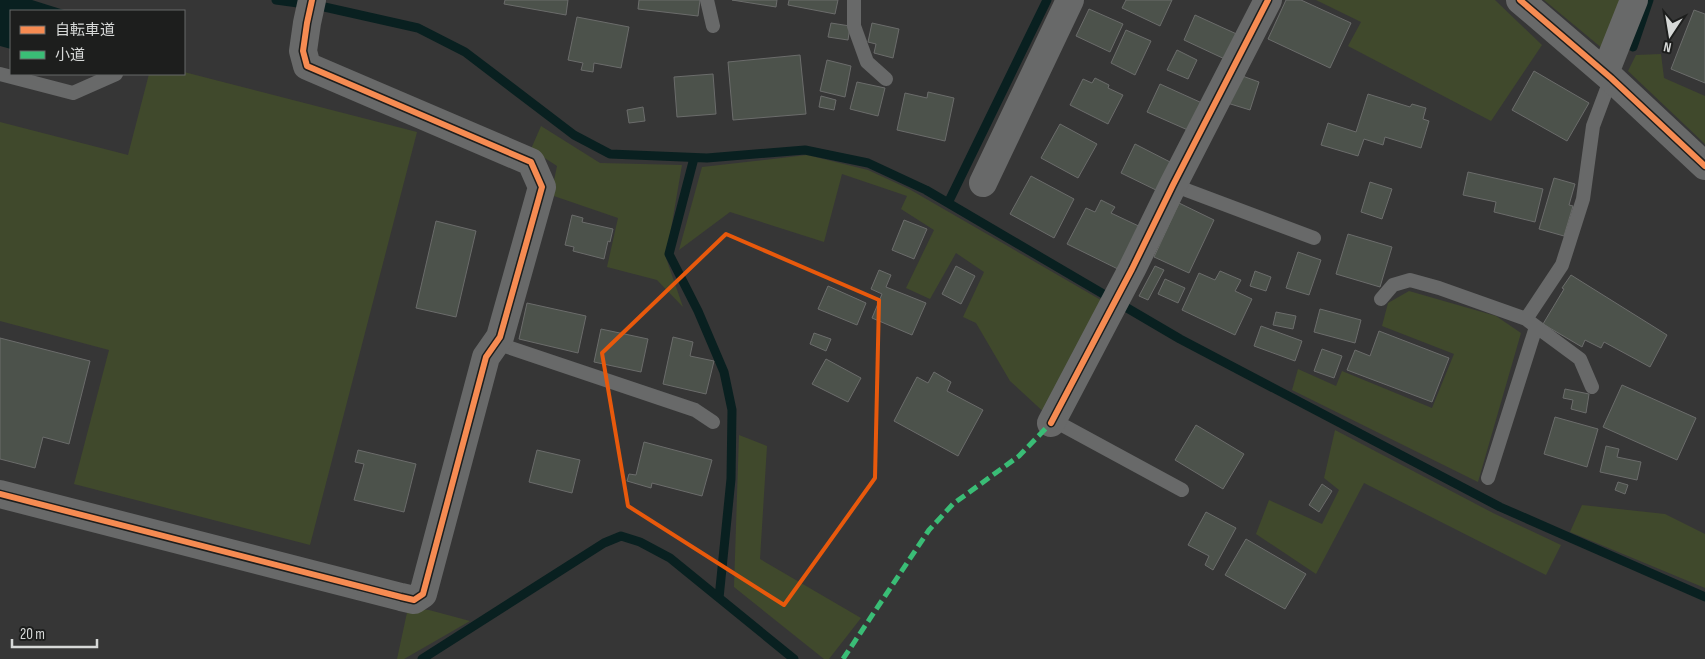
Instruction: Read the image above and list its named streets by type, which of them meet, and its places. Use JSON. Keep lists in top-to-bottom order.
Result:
{
  "legend": ["自転車道", "小道"],
  "scale_bar": "20 m",
  "north": "bottom"
}
